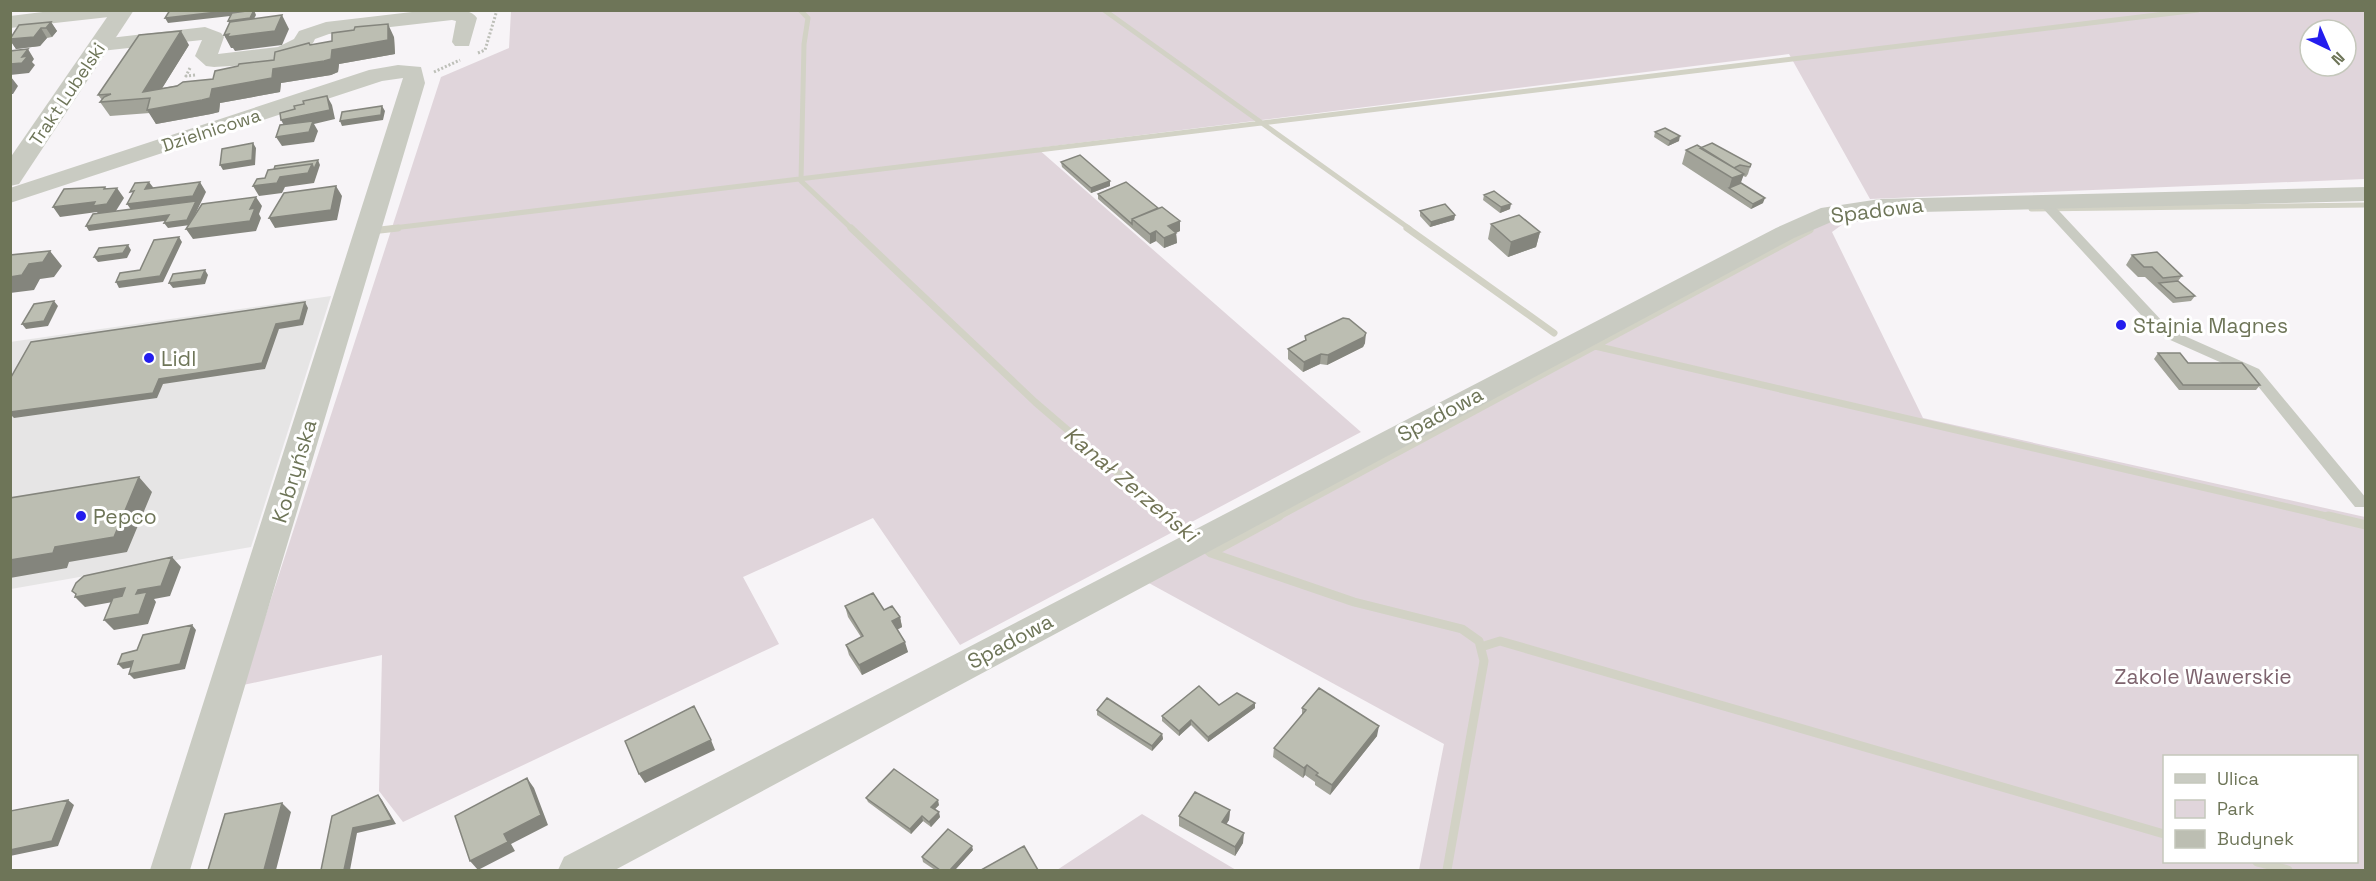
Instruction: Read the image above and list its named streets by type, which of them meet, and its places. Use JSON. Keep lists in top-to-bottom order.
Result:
{
  "streets": {
    "street": [
      "Trakt Lubelski",
      "Dzielnicowa",
      "Spadowa",
      "Kobryńska"
    ]
  },
  "crossings": [
    ["Dzielnicowa", "Kobryńska"]
  ],
  "water": ["Kanał Zerzeński"],
  "parks": ["Zakole Wawerskie"],
  "places": ["Stajnia Magnes", "Lidl", "Pepco"],
  "legend": ["Ulica", "Park", "Budynek"],
  "north": "bottom right"
}
